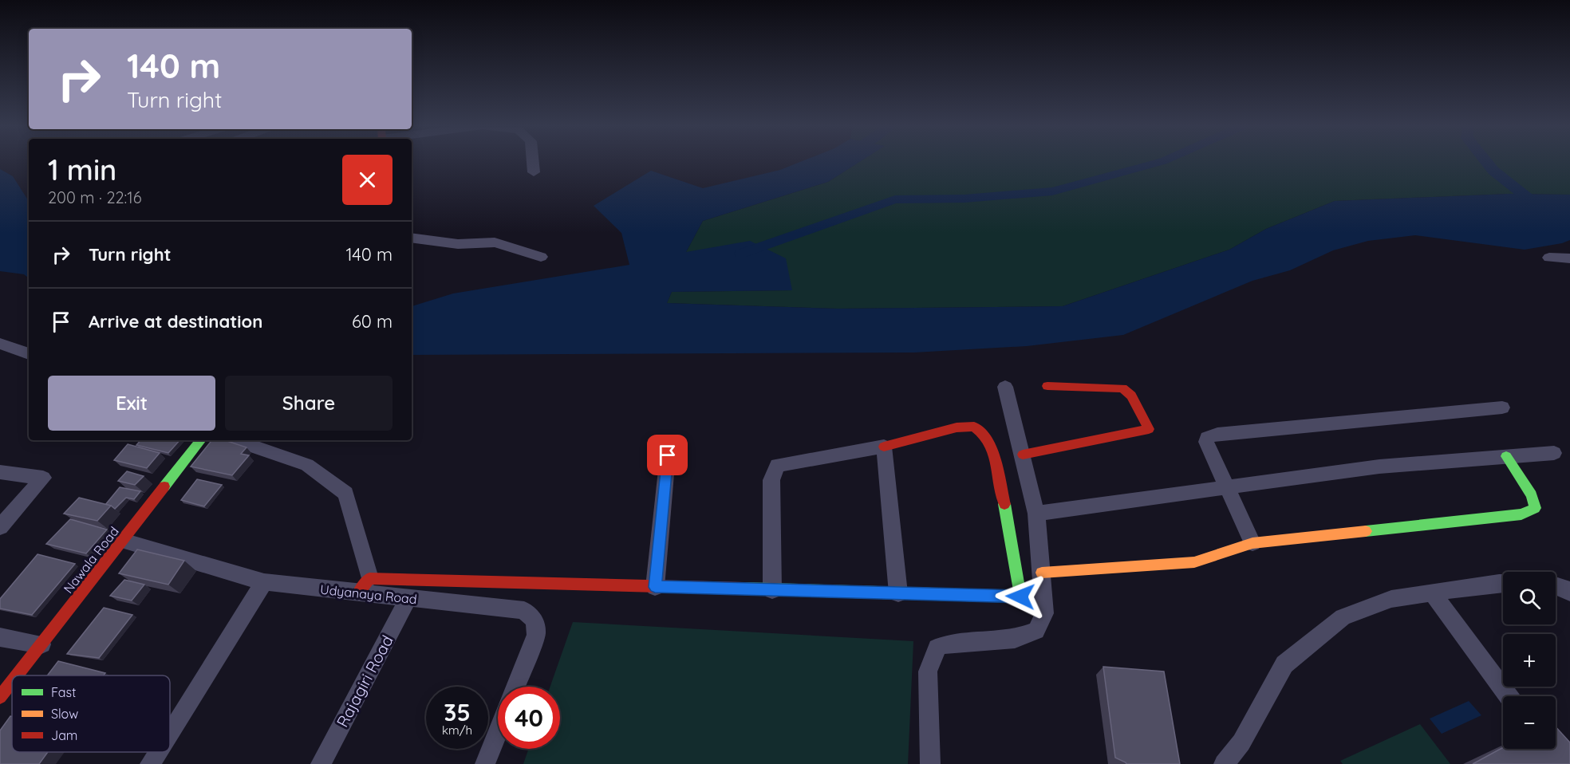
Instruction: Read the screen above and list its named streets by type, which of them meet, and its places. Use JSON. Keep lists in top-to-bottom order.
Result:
{
  "streets": {
    "street": ["Nawala Road", "Udyanaya Road", "Rajagiri Road"]
  },
  "crossings": [
    ["Nawala Road", "Udyanaya Road"],
    ["Udyanaya Road", "Rajagiri Road"]
  ],
  "legend": ["Fast", "Slow", "Jam"],
  "page": {
    "turn": ["140 m", "Turn right"],
    "heading": ["1 min", "200 m · 22:16"],
    "list": [
      {
        "name": "Turn right",
        "value": "140 m"
      },
      {
        "name": "Arrive at destination",
        "value": "60 m"
      }
    ],
    "buttons": ["Exit", "Share"],
    "map_buttons": ["+", "−"],
    "speed": "35 km/h",
    "limit": "40"
  }
}
